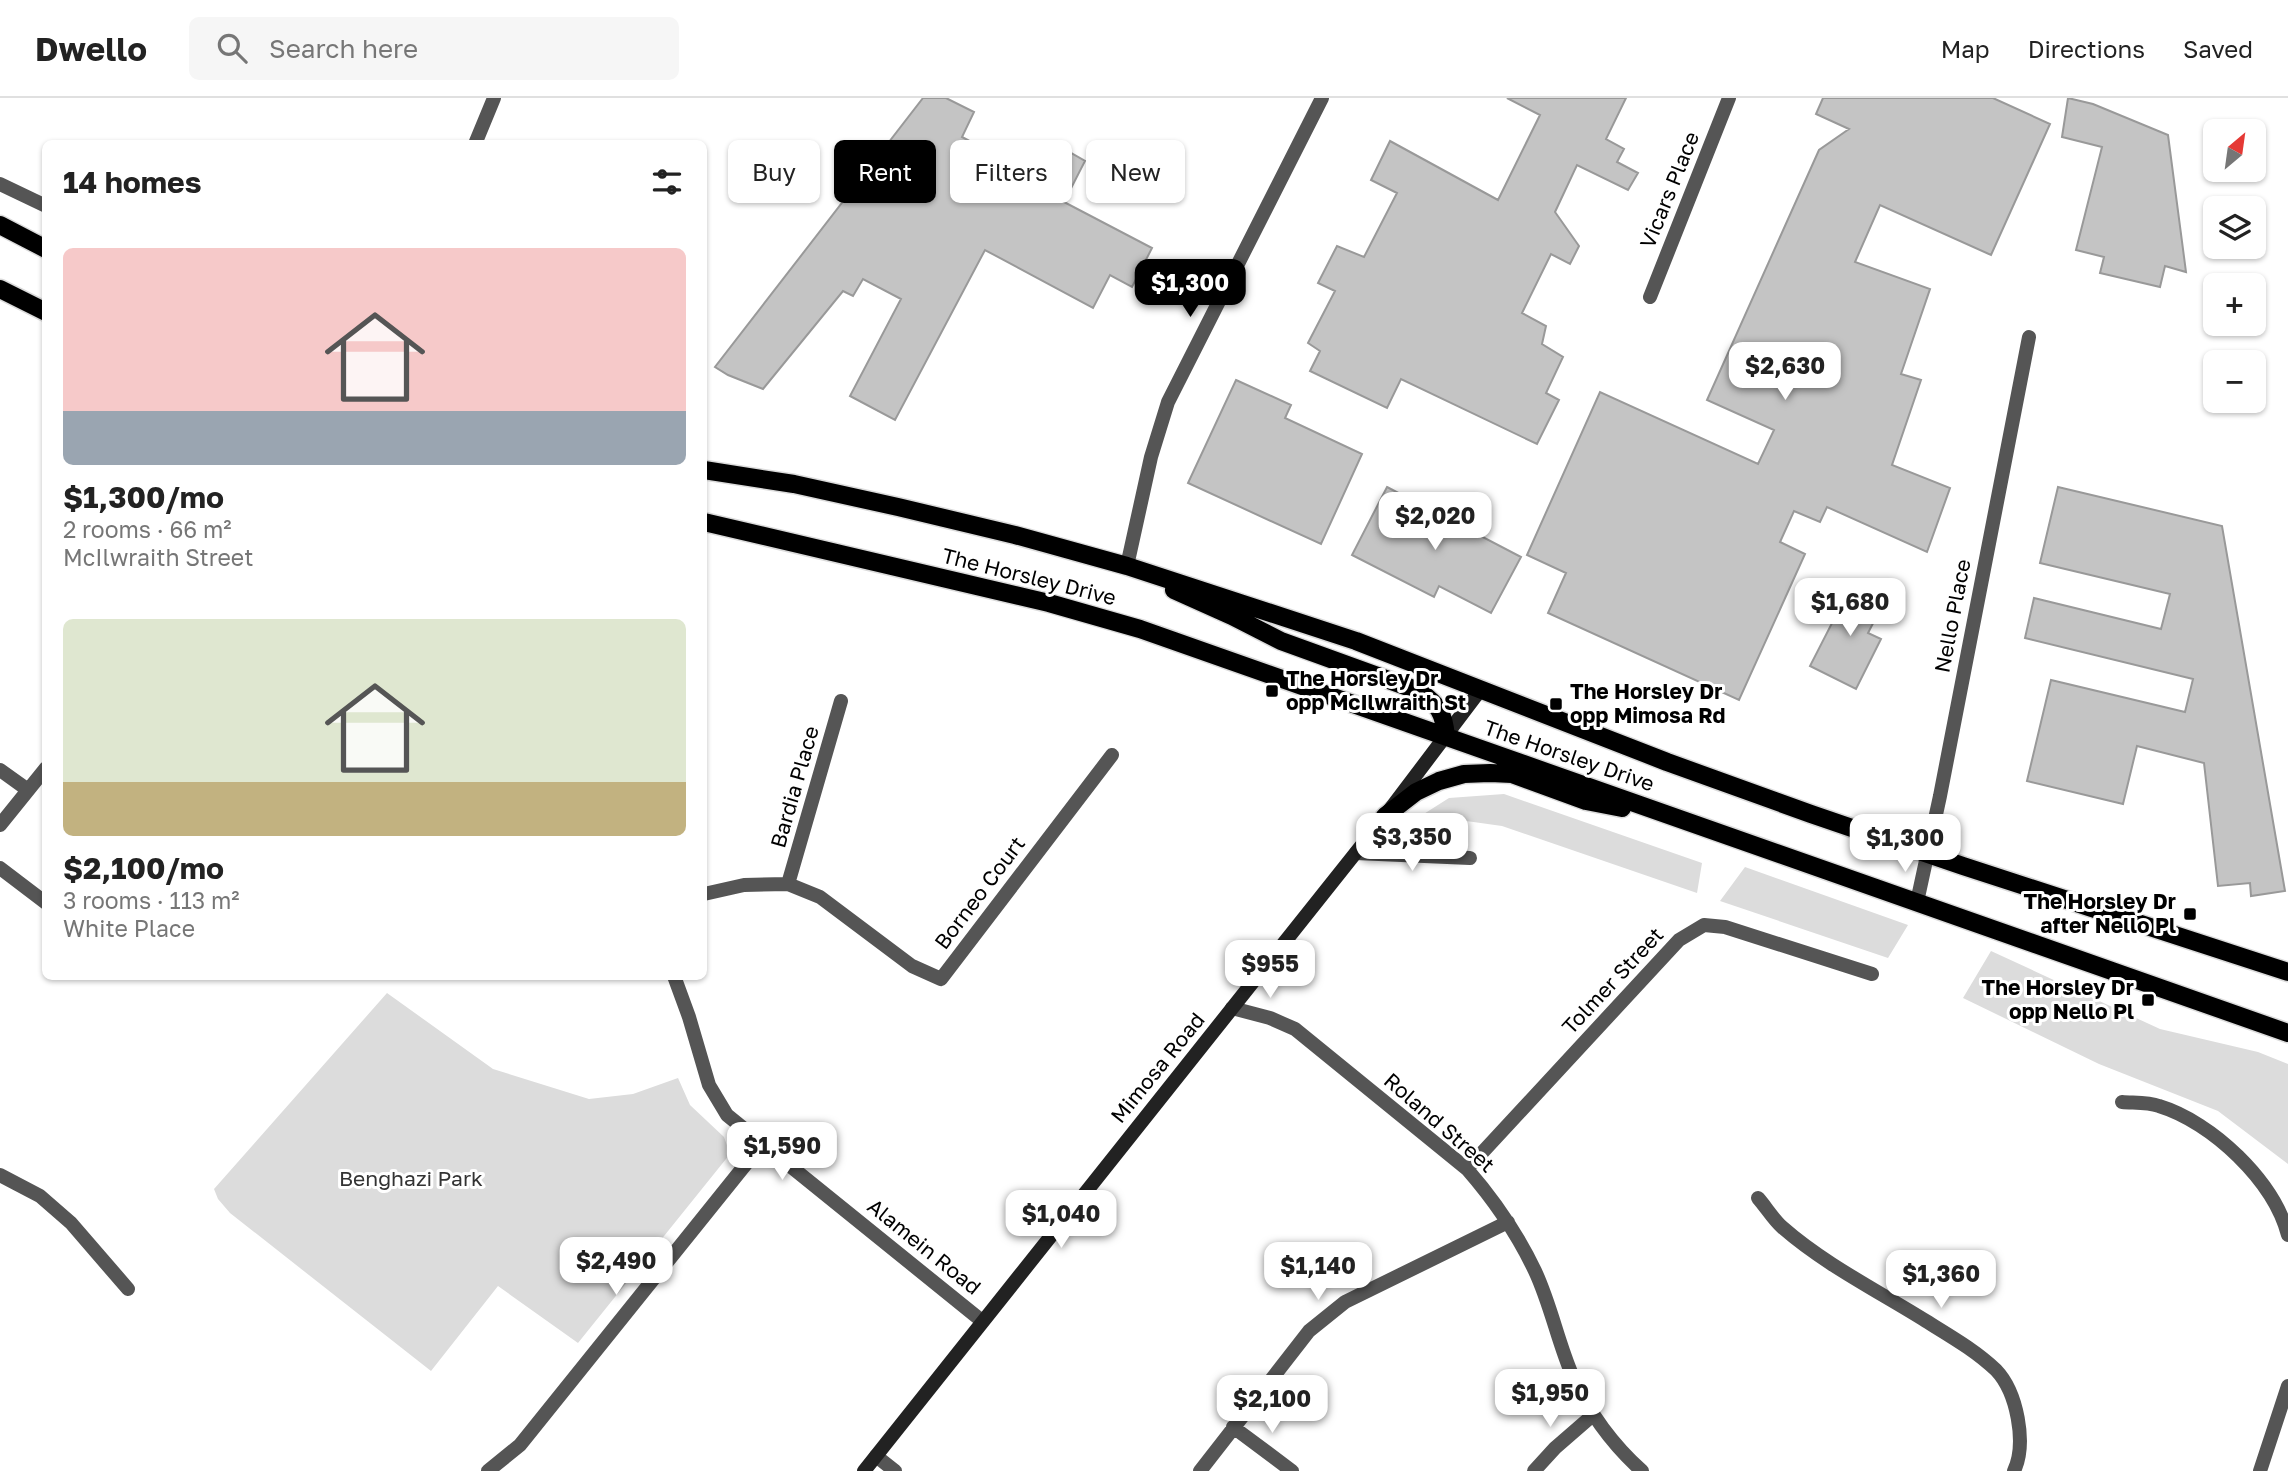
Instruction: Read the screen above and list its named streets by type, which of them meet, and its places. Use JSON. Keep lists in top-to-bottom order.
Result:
{
  "streets": {
    "main road": ["The Horsley Drive", "Mimosa Road"],
    "street": [
      "Vicars Place",
      "Nello Place",
      "Bardia Place",
      "Borneo Court",
      "Tolmer Street",
      "Roland Street",
      "Alamein Road"
    ]
  },
  "crossings": [
    ["The Horsley Drive", "Nello Place"],
    ["The Horsley Drive", "Mimosa Road"],
    ["Bardia Place", "Borneo Court"],
    ["Tolmer Street", "Roland Street"],
    ["Mimosa Road", "Roland Street"],
    ["Mimosa Road", "Alamein Road"]
  ],
  "parks": ["Benghazi Park"],
  "places": {
    "transit": [
      "The Horsley Dr opp McIlwraith St",
      "The Horsley Dr opp Mimosa Rd",
      "The Horsley Dr after Nello Pl",
      "The Horsley Dr opp Nello Pl"
    ]
  },
  "north": "top right",
  "page": {
    "header": "Dwello",
    "search": "Search here",
    "nav": ["Map", "Directions", "Saved"],
    "map_buttons": ["+", "−"],
    "chip": [
      "Buy",
      "Rent",
      "Filters",
      "New"
    ],
    "heading": "14 homes",
    "list": [
      {
        "name": "$1,300/mo",
        "note": "2 rooms · 66 m² · McIlwraith Street"
      },
      {
        "name": "$2,100/mo",
        "note": "3 rooms · 113 m² · White Place"
      }
    ],
    "price": [
      "$1,300",
      "$2,630",
      "$2,020",
      "$1,680",
      "$3,350",
      "$1,300",
      "$955",
      "$1,590",
      "$1,040",
      "$2,490",
      "$1,140",
      "$1,360",
      "$1,950",
      "$2,100"
    ]
  }
}
